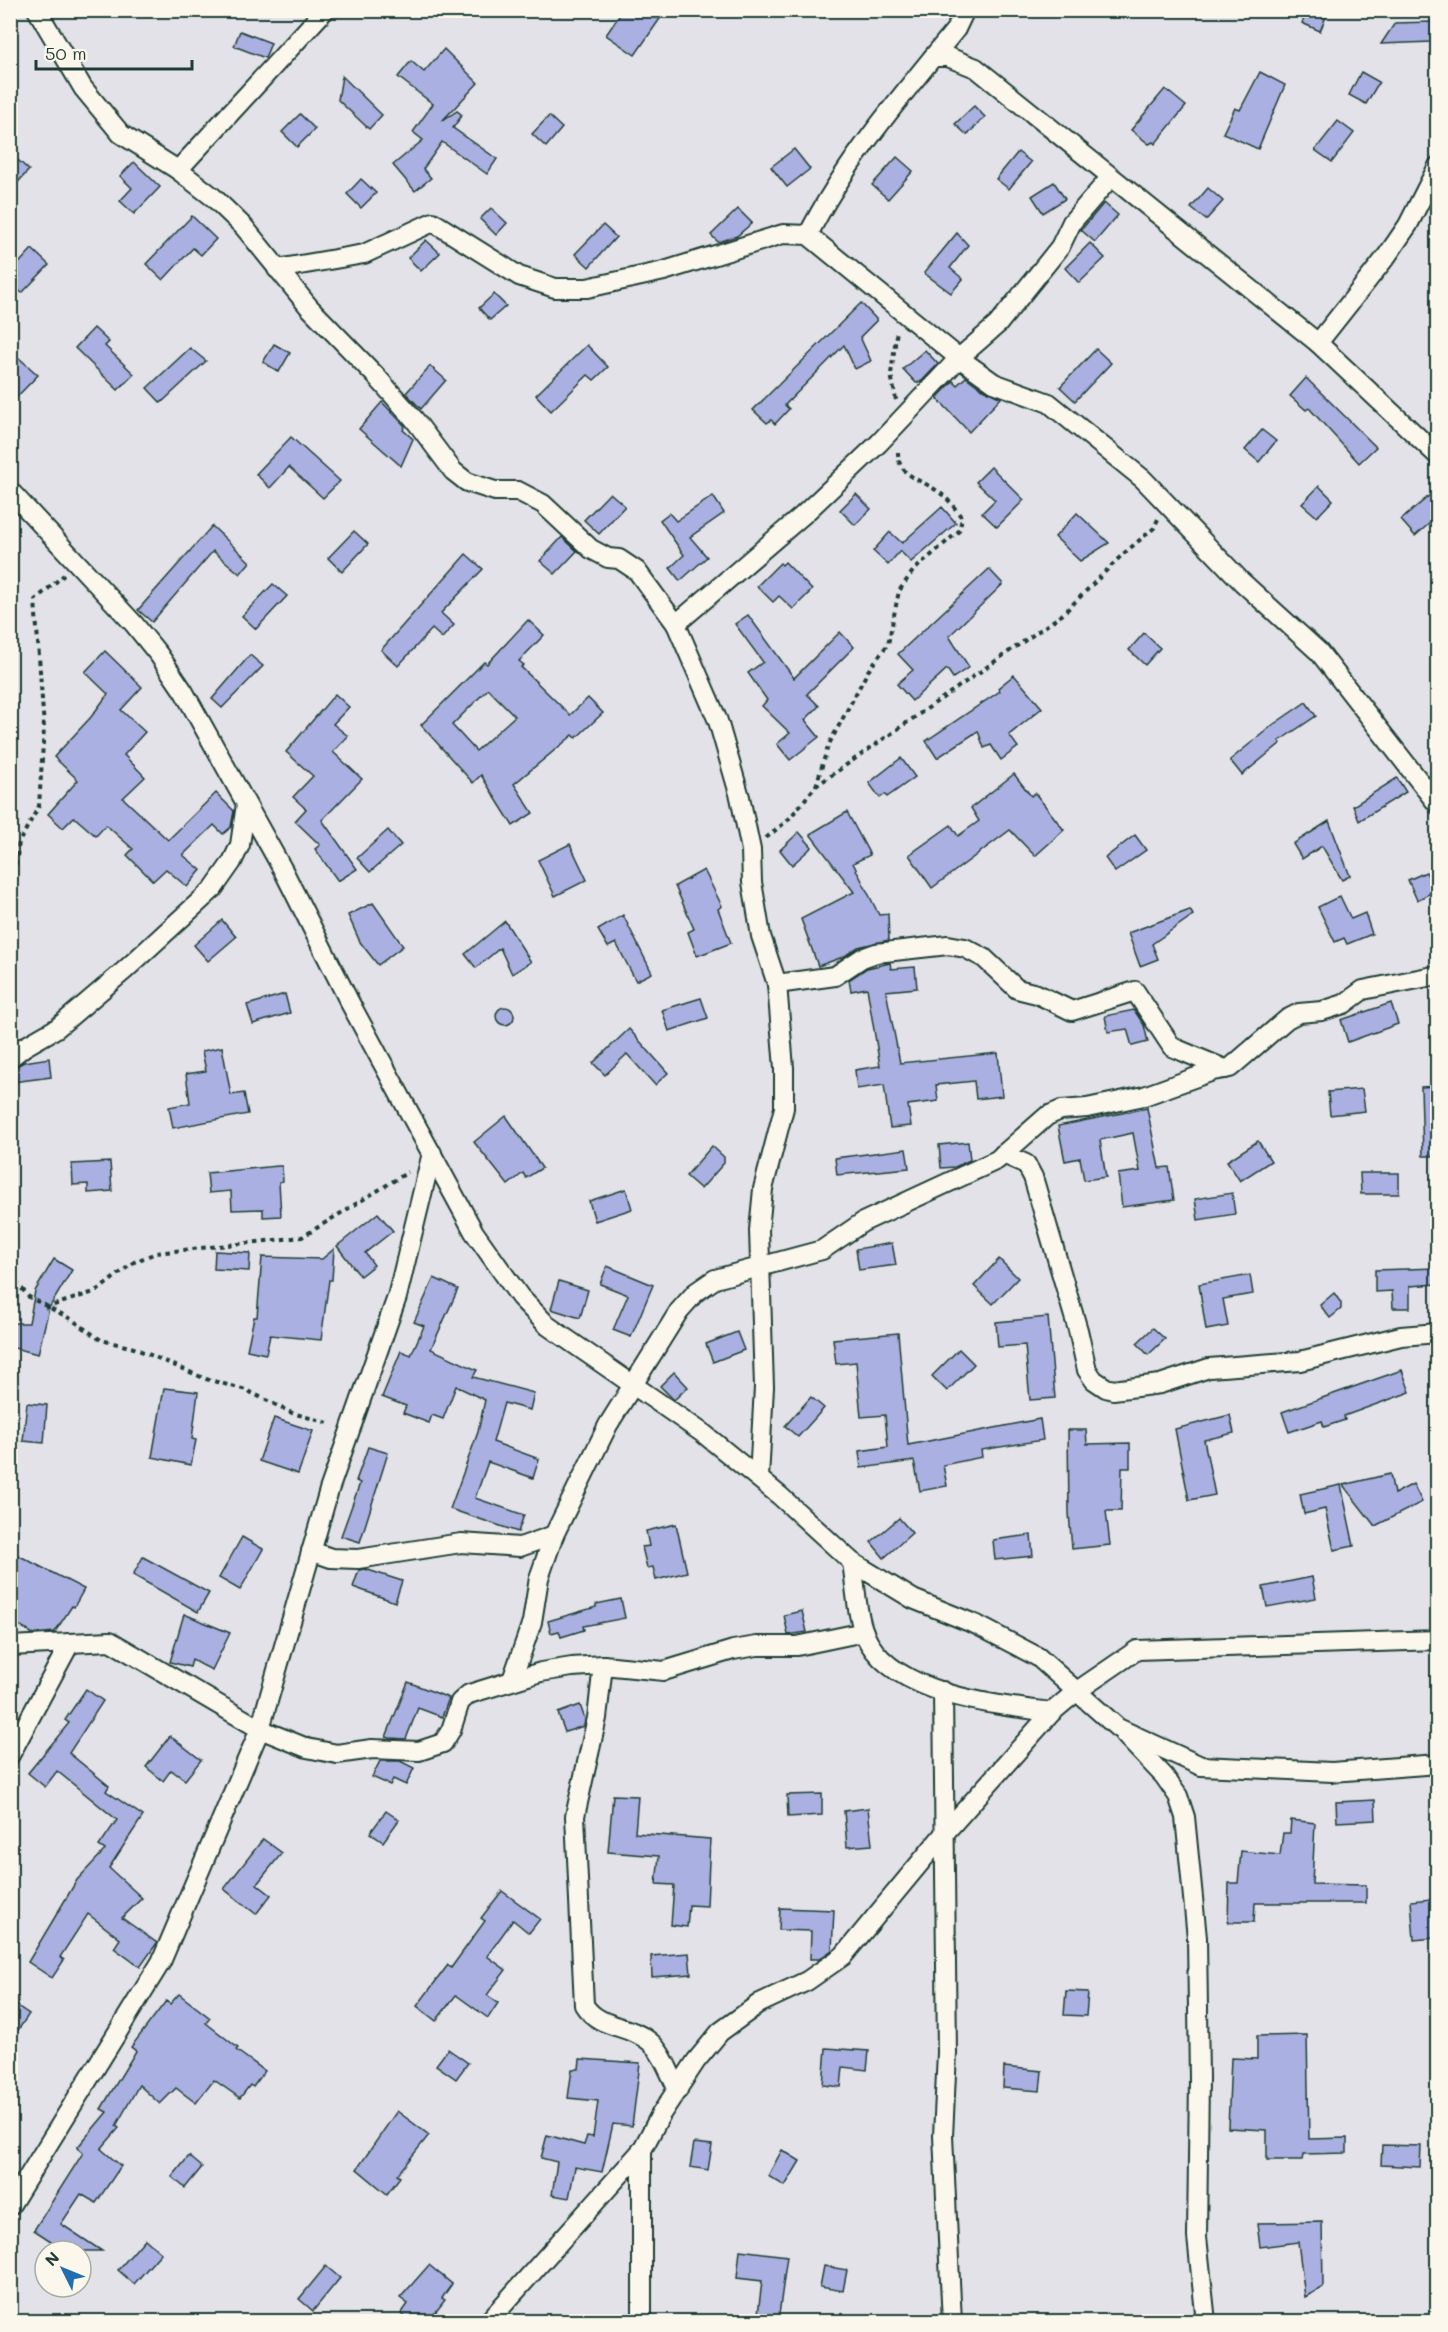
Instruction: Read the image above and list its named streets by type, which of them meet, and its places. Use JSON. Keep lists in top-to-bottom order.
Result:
{
  "scale_bar": "50 m",
  "north": "top left"
}
